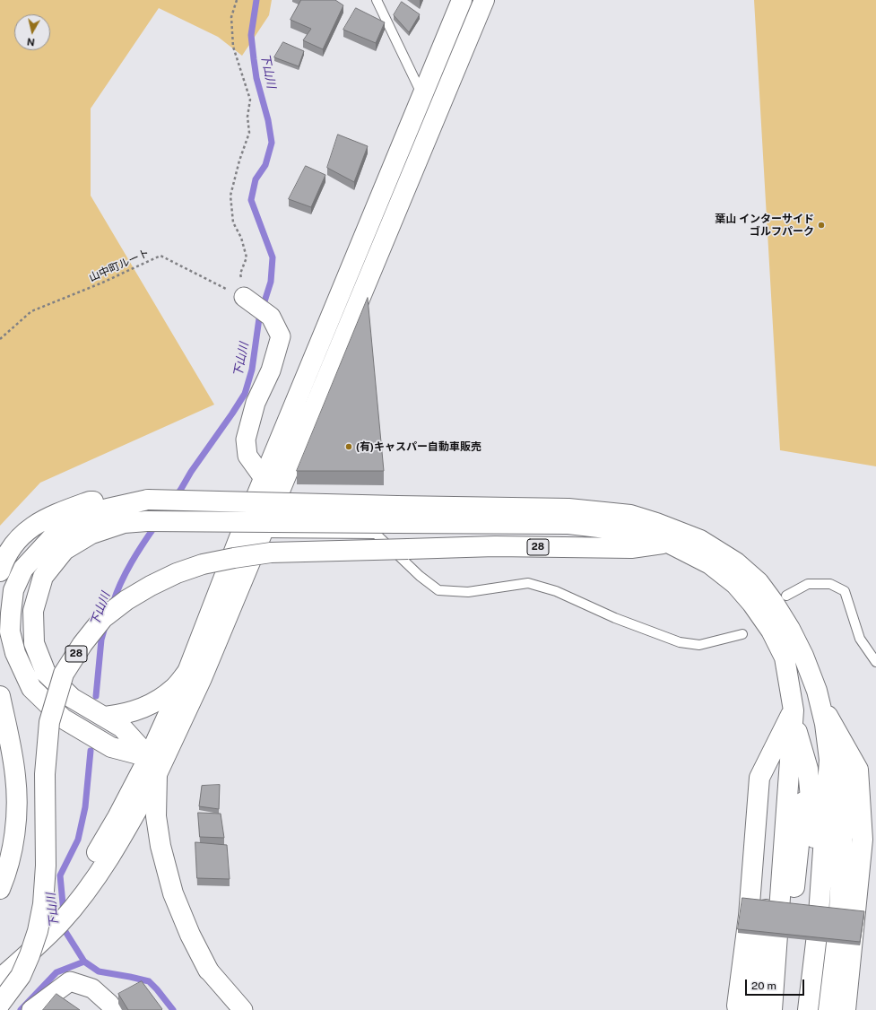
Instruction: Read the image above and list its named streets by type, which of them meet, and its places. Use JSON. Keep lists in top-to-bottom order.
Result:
{
  "streets": {
    "main road": ["28"],
    "path": ["山中町ルート"]
  },
  "water": ["下山川"],
  "places": ["葉山 インターサイド ゴルフパーク", "(有)キャスパー自動車販売"],
  "scale_bar": "20 m",
  "north": "bottom"
}
